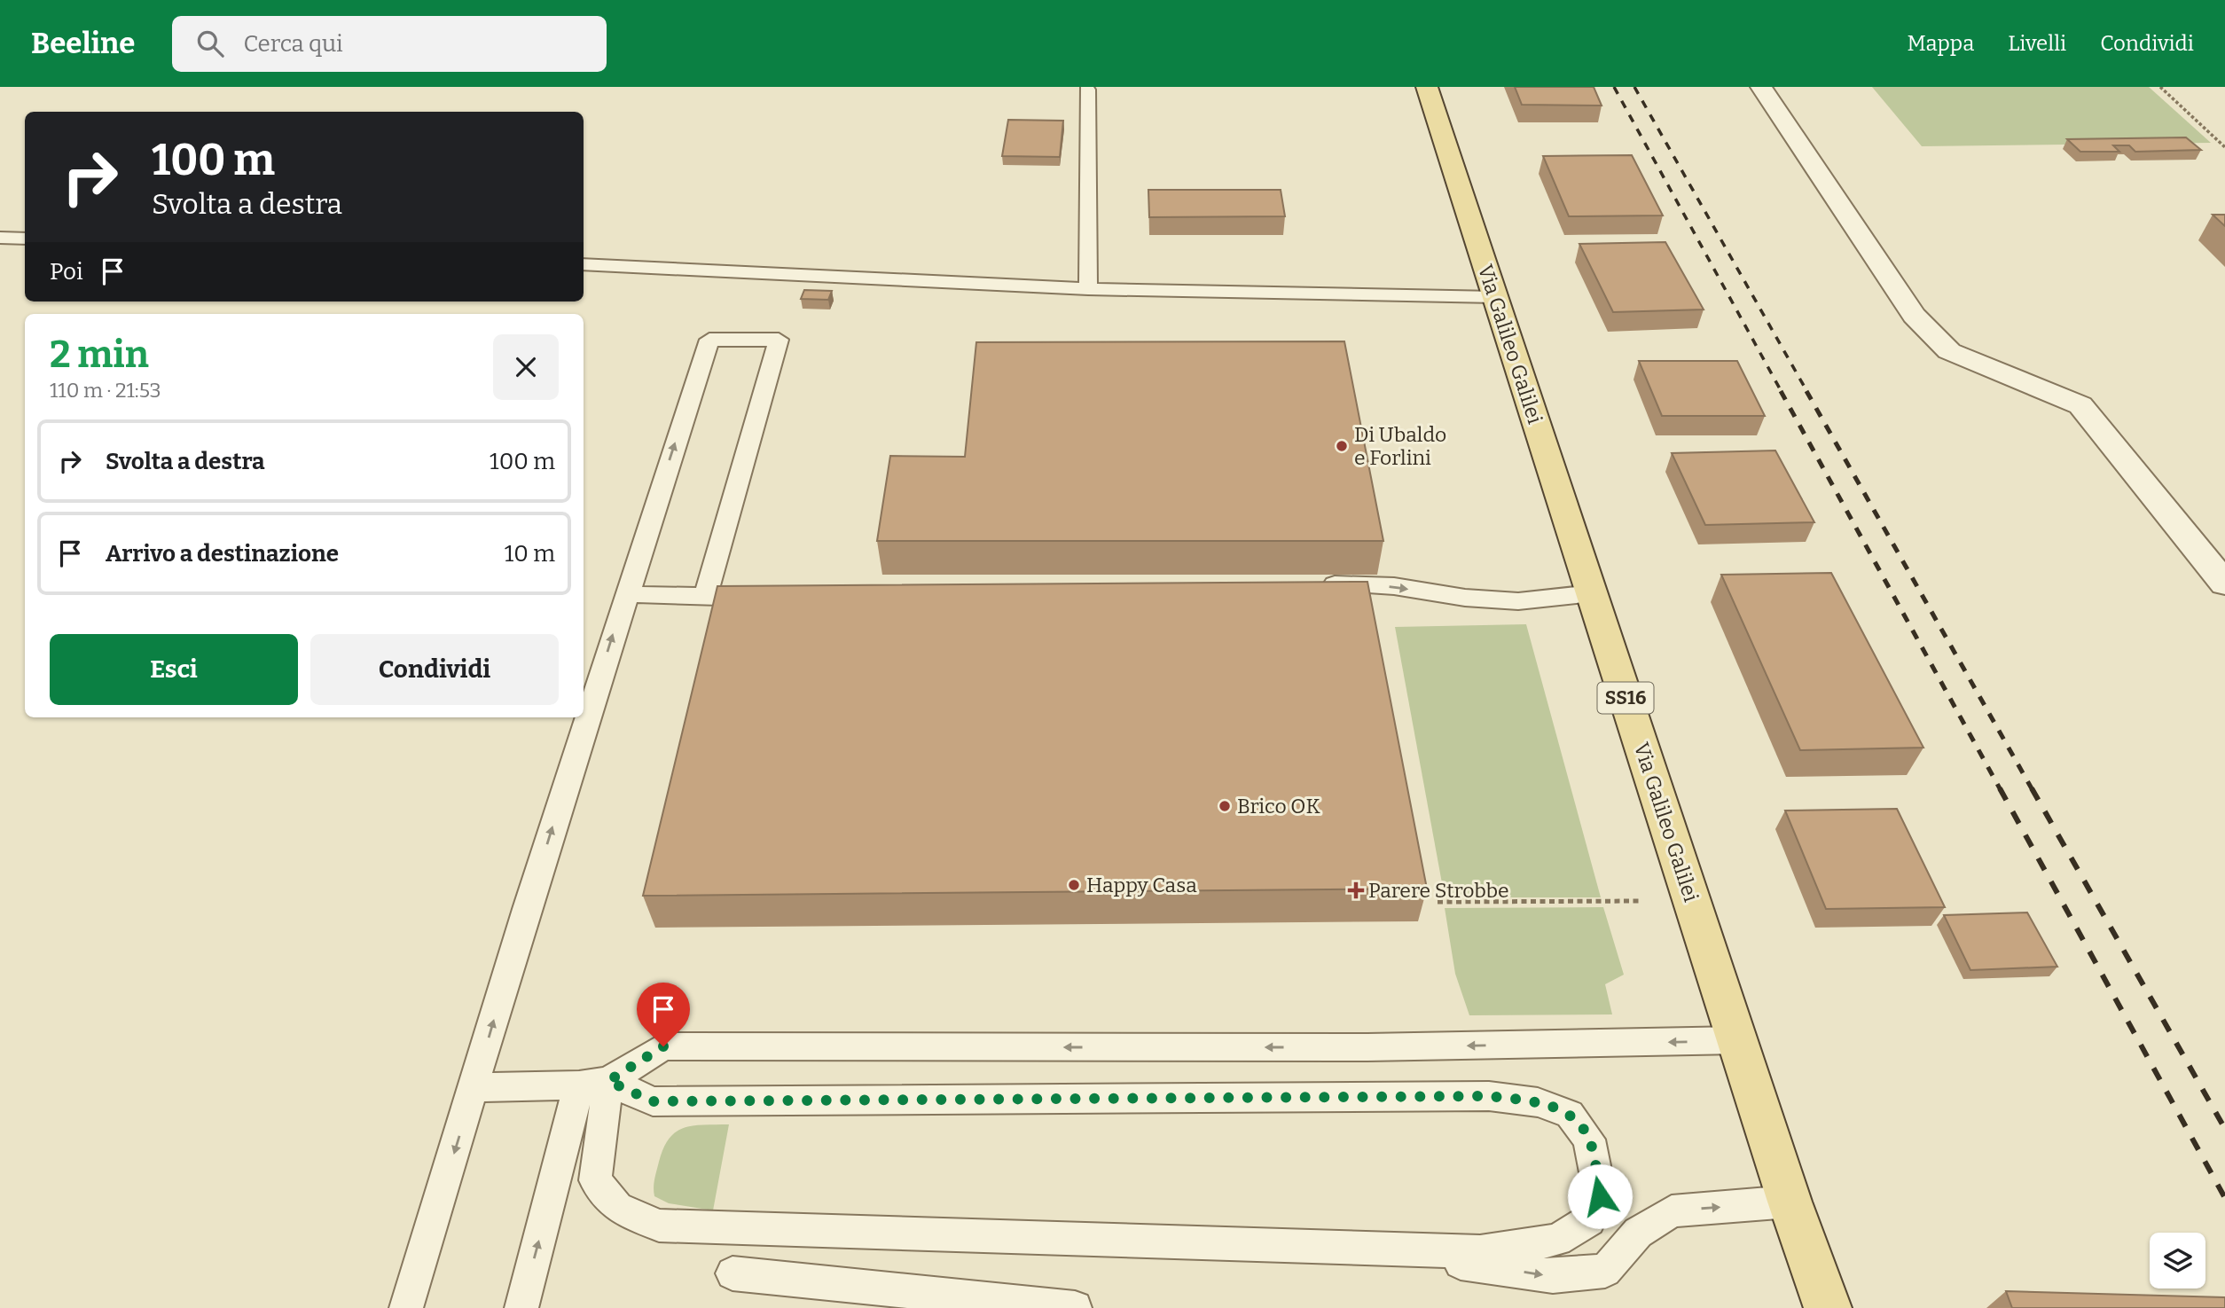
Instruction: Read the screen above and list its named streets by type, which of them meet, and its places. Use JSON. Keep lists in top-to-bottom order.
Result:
{
  "streets": {
    "main road": ["Via Galileo Galilei", "SS16"]
  },
  "places": {
    "other": ["Di Ubaldo e Forlini", "Brico OK", "Happy Casa"],
    "health": ["Parere Strobbe"]
  },
  "page": {
    "header": "Beeline",
    "search": "Cerca qui",
    "nav": ["Mappa", "Livelli", "Condividi"],
    "turn": ["100 m", "Svolta a destra"],
    "then": "Poi",
    "heading": ["2 min", "110 m · 21:53"],
    "list": [
      {
        "name": "Svolta a destra",
        "value": "100 m"
      },
      {
        "name": "Arrivo a destinazione",
        "value": "10 m"
      }
    ],
    "buttons": ["Esci", "Condividi"]
  }
}
